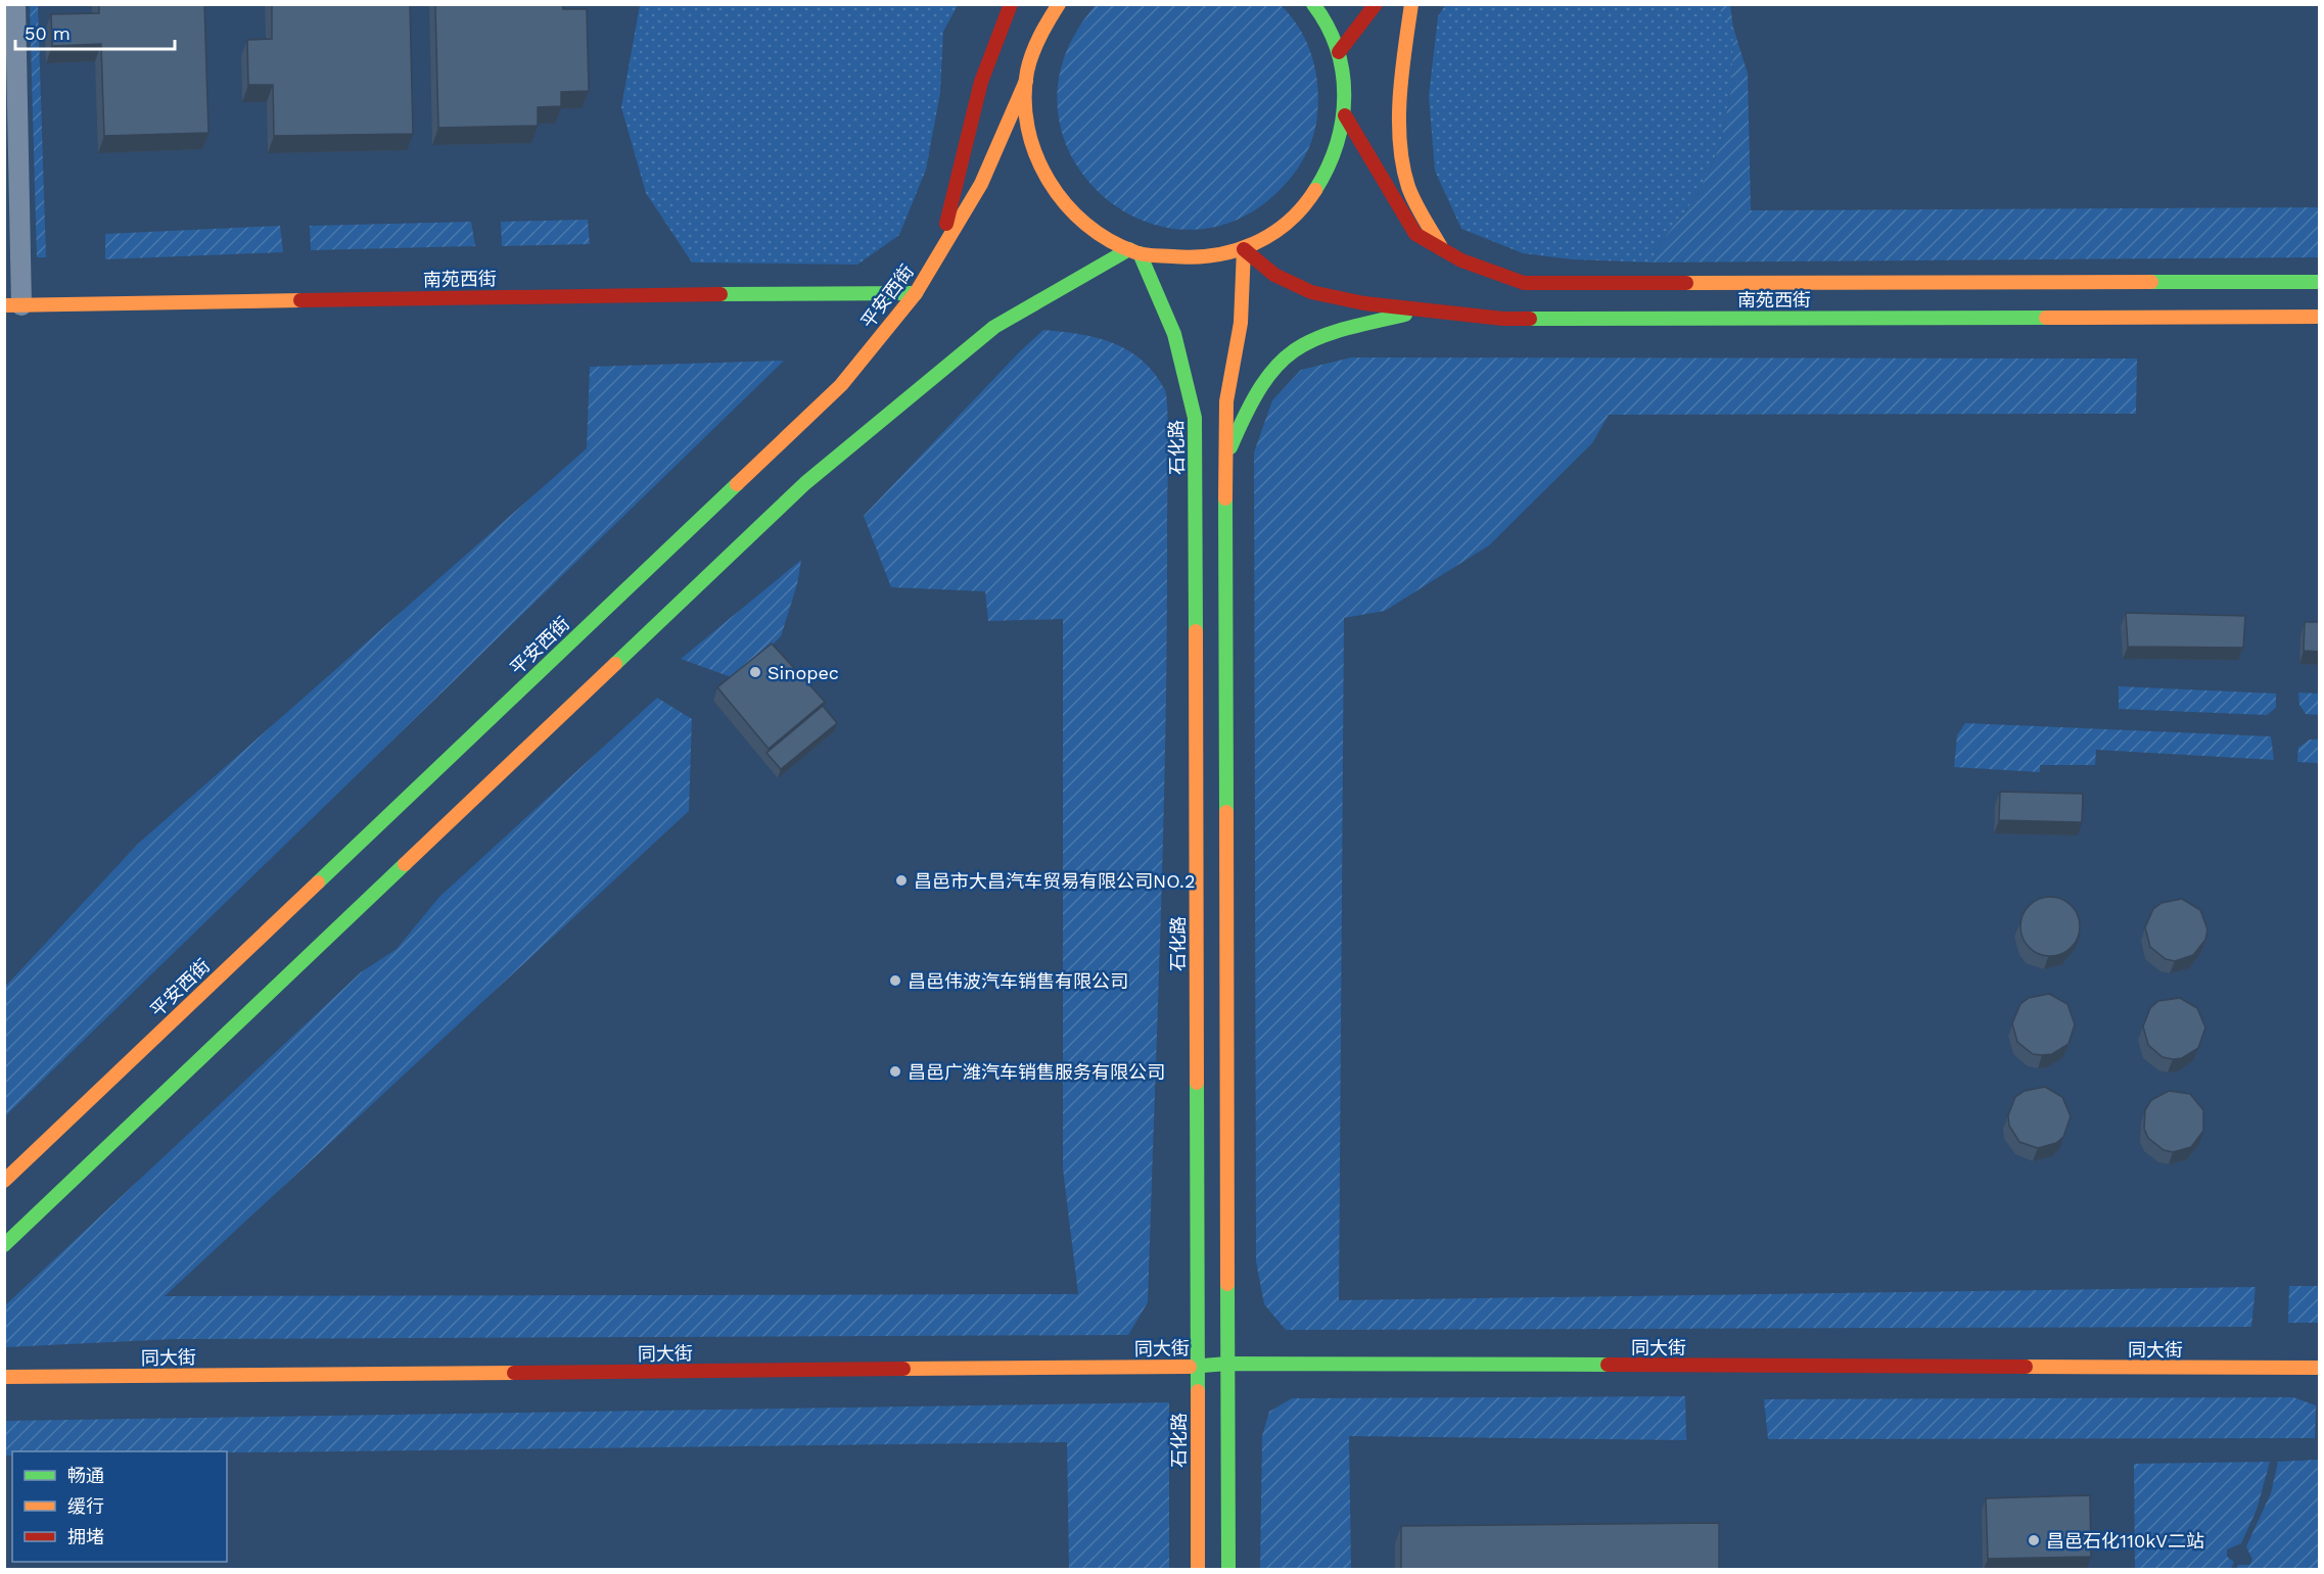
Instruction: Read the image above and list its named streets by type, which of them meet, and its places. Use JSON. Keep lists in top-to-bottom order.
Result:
{
  "streets": {
    "main road": [
      "南苑西街",
      "平安西街",
      "石化路",
      "同大街"
    ]
  },
  "crossings": [
    ["南苑西街", "平安西街"],
    ["石化路", "同大街"]
  ],
  "places": [
    "Sinopec",
    "昌邑市大昌汽车贸易有限公司NO.2",
    "昌邑伟波汽车销售有限公司",
    "昌邑广潍汽车销售服务有限公司",
    "昌邑石化110kV二站"
  ],
  "legend": ["畅通", "缓行", "拥堵"],
  "scale_bar": "50 m"
}
